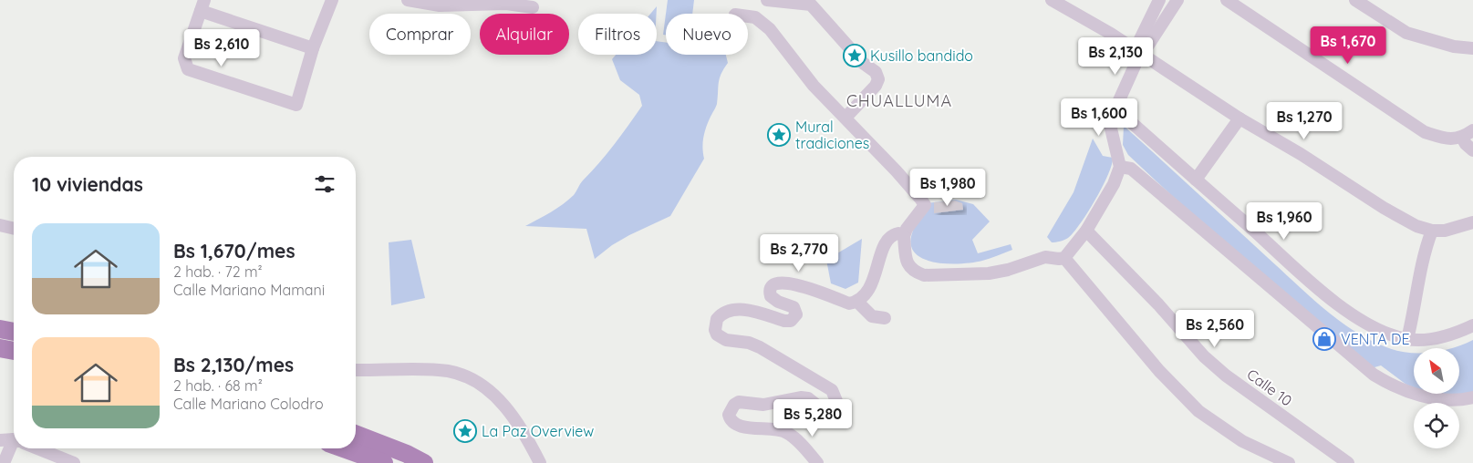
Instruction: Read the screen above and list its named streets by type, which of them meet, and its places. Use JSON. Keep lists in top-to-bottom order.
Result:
{
  "streets": {
    "street": ["Calle 10"]
  },
  "districts": ["CHUALLUMA"],
  "places": {
    "place": ["Kusillo bandido", "Mural tradiciones", "La Paz Overview"],
    "shop": ["VENTA DE"]
  },
  "north": "top left",
  "page": {
    "chip": [
      "Comprar",
      "Alquilar",
      "Filtros",
      "Nuevo"
    ],
    "price": [
      "Bs 1,670",
      "Bs 2,610",
      "Bs 2,130",
      "Bs 1,600",
      "Bs 1,270",
      "Bs 1,980",
      "Bs 1,960",
      "Bs 2,770",
      "Bs 2,560",
      "Bs 5,280"
    ],
    "heading": "10 viviendas",
    "list": [
      {
        "name": "Bs 1,670/mes",
        "note": "2 hab. · 72 m² · Calle Mariano Mamani"
      },
      {
        "name": "Bs 2,130/mes",
        "note": "2 hab. · 68 m² · Calle Mariano Colodro"
      }
    ]
  }
}
